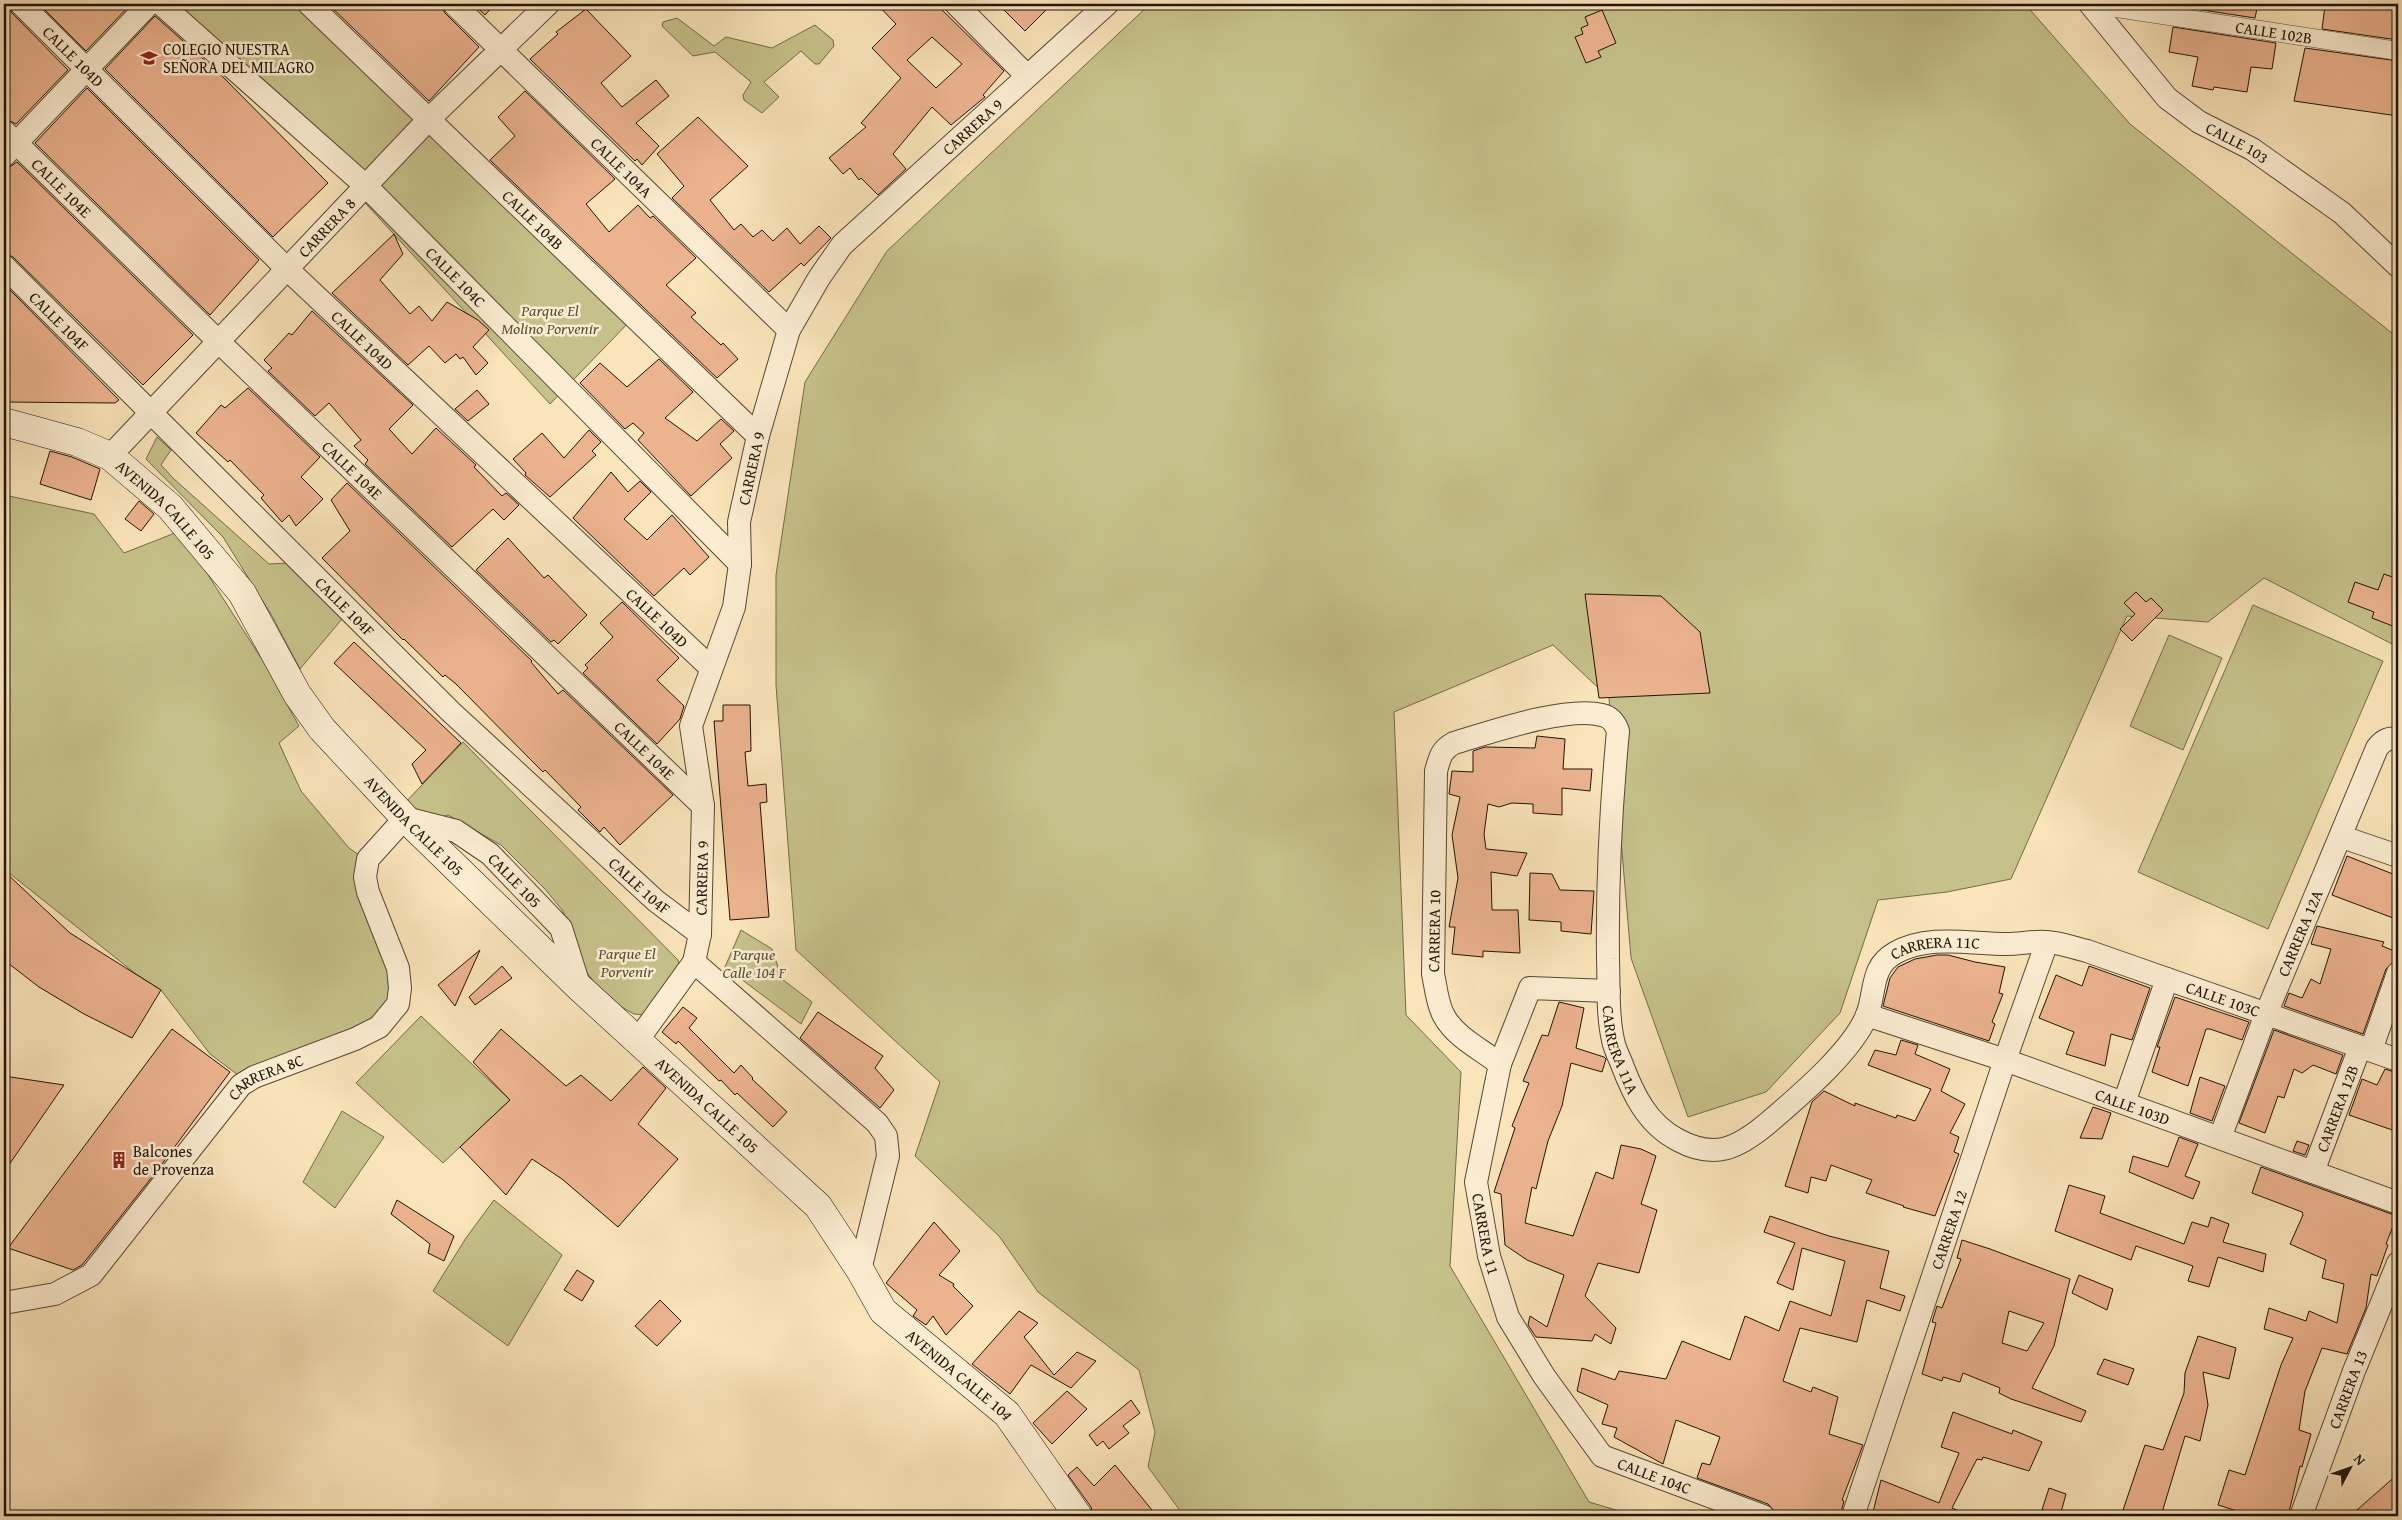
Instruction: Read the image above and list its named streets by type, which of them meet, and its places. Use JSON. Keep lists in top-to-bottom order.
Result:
{
  "streets": {
    "main road": ["AVENIDA CALLE 105", "AVENIDA CALLE 104"],
    "street": [
      "CALLE 102B",
      "CALLE 104D",
      "CARRERA 9",
      "CALLE 103",
      "CALLE 104A",
      "CALLE 104E",
      "CALLE 104B",
      "CARRERA 8",
      "CALLE 104C",
      "CALLE 104F",
      "CARRERA 10",
      "CARRERA 12A",
      "CARRERA 11C",
      "CALLE 103C",
      "CARRERA 11A",
      "CARRERA 8C",
      "CALLE 103D",
      "CARRERA 12B",
      "CARRERA 12",
      "CARRERA 11",
      "CARRERA 13"
    ]
  },
  "crossings": [
    ["CALLE 102B", "CALLE 103"],
    ["CALLE 104D", "CARRERA 9"],
    ["CALLE 104D", "CARRERA 8"],
    ["CARRERA 9", "CALLE 104A"],
    ["CARRERA 9", "CALLE 104E"],
    ["CARRERA 9", "CALLE 104B"],
    ["CARRERA 9", "CALLE 104C"],
    ["CARRERA 9", "CALLE 104F"],
    ["CARRERA 9", "AVENIDA CALLE 105"],
    ["CALLE 104A", "CARRERA 8"],
    ["CALLE 104E", "CARRERA 8"],
    ["CALLE 104B", "CARRERA 8"],
    ["CARRERA 8", "CALLE 104C"],
    ["CARRERA 8", "CALLE 104F"],
    ["CARRERA 8", "AVENIDA CALLE 105"],
    ["CALLE 104C", "CARRERA 11"],
    ["AVENIDA CALLE 105", "CARRERA 8C"],
    ["AVENIDA CALLE 105", "AVENIDA CALLE 104"],
    ["CARRERA 10", "CARRERA 11A"],
    ["CARRERA 10", "CARRERA 11"],
    ["CARRERA 12A", "CALLE 103C"],
    ["CARRERA 12A", "CALLE 103D"],
    ["CARRERA 11C", "CALLE 103C"],
    ["CARRERA 11C", "CARRERA 11A"],
    ["CARRERA 11C", "CALLE 103D"],
    ["CARRERA 11C", "CARRERA 12"],
    ["CALLE 103C", "CARRERA 12B"],
    ["CALLE 103C", "CARRERA 12"],
    ["CARRERA 11A", "CALLE 103D"],
    ["CARRERA 11A", "CARRERA 11"],
    ["CALLE 103D", "CARRERA 12B"],
    ["CALLE 103D", "CARRERA 12"]
  ],
  "parks": ["Parque El Molino Porvenir", "Parque El Porvenir", "Parque Calle 104 F"],
  "places": {
    "school or university": ["COLEGIO NUESTRA SEÑORA DEL MILAGRO"],
    "building": ["Balcones de Provenza"]
  },
  "north": "top right"
}
